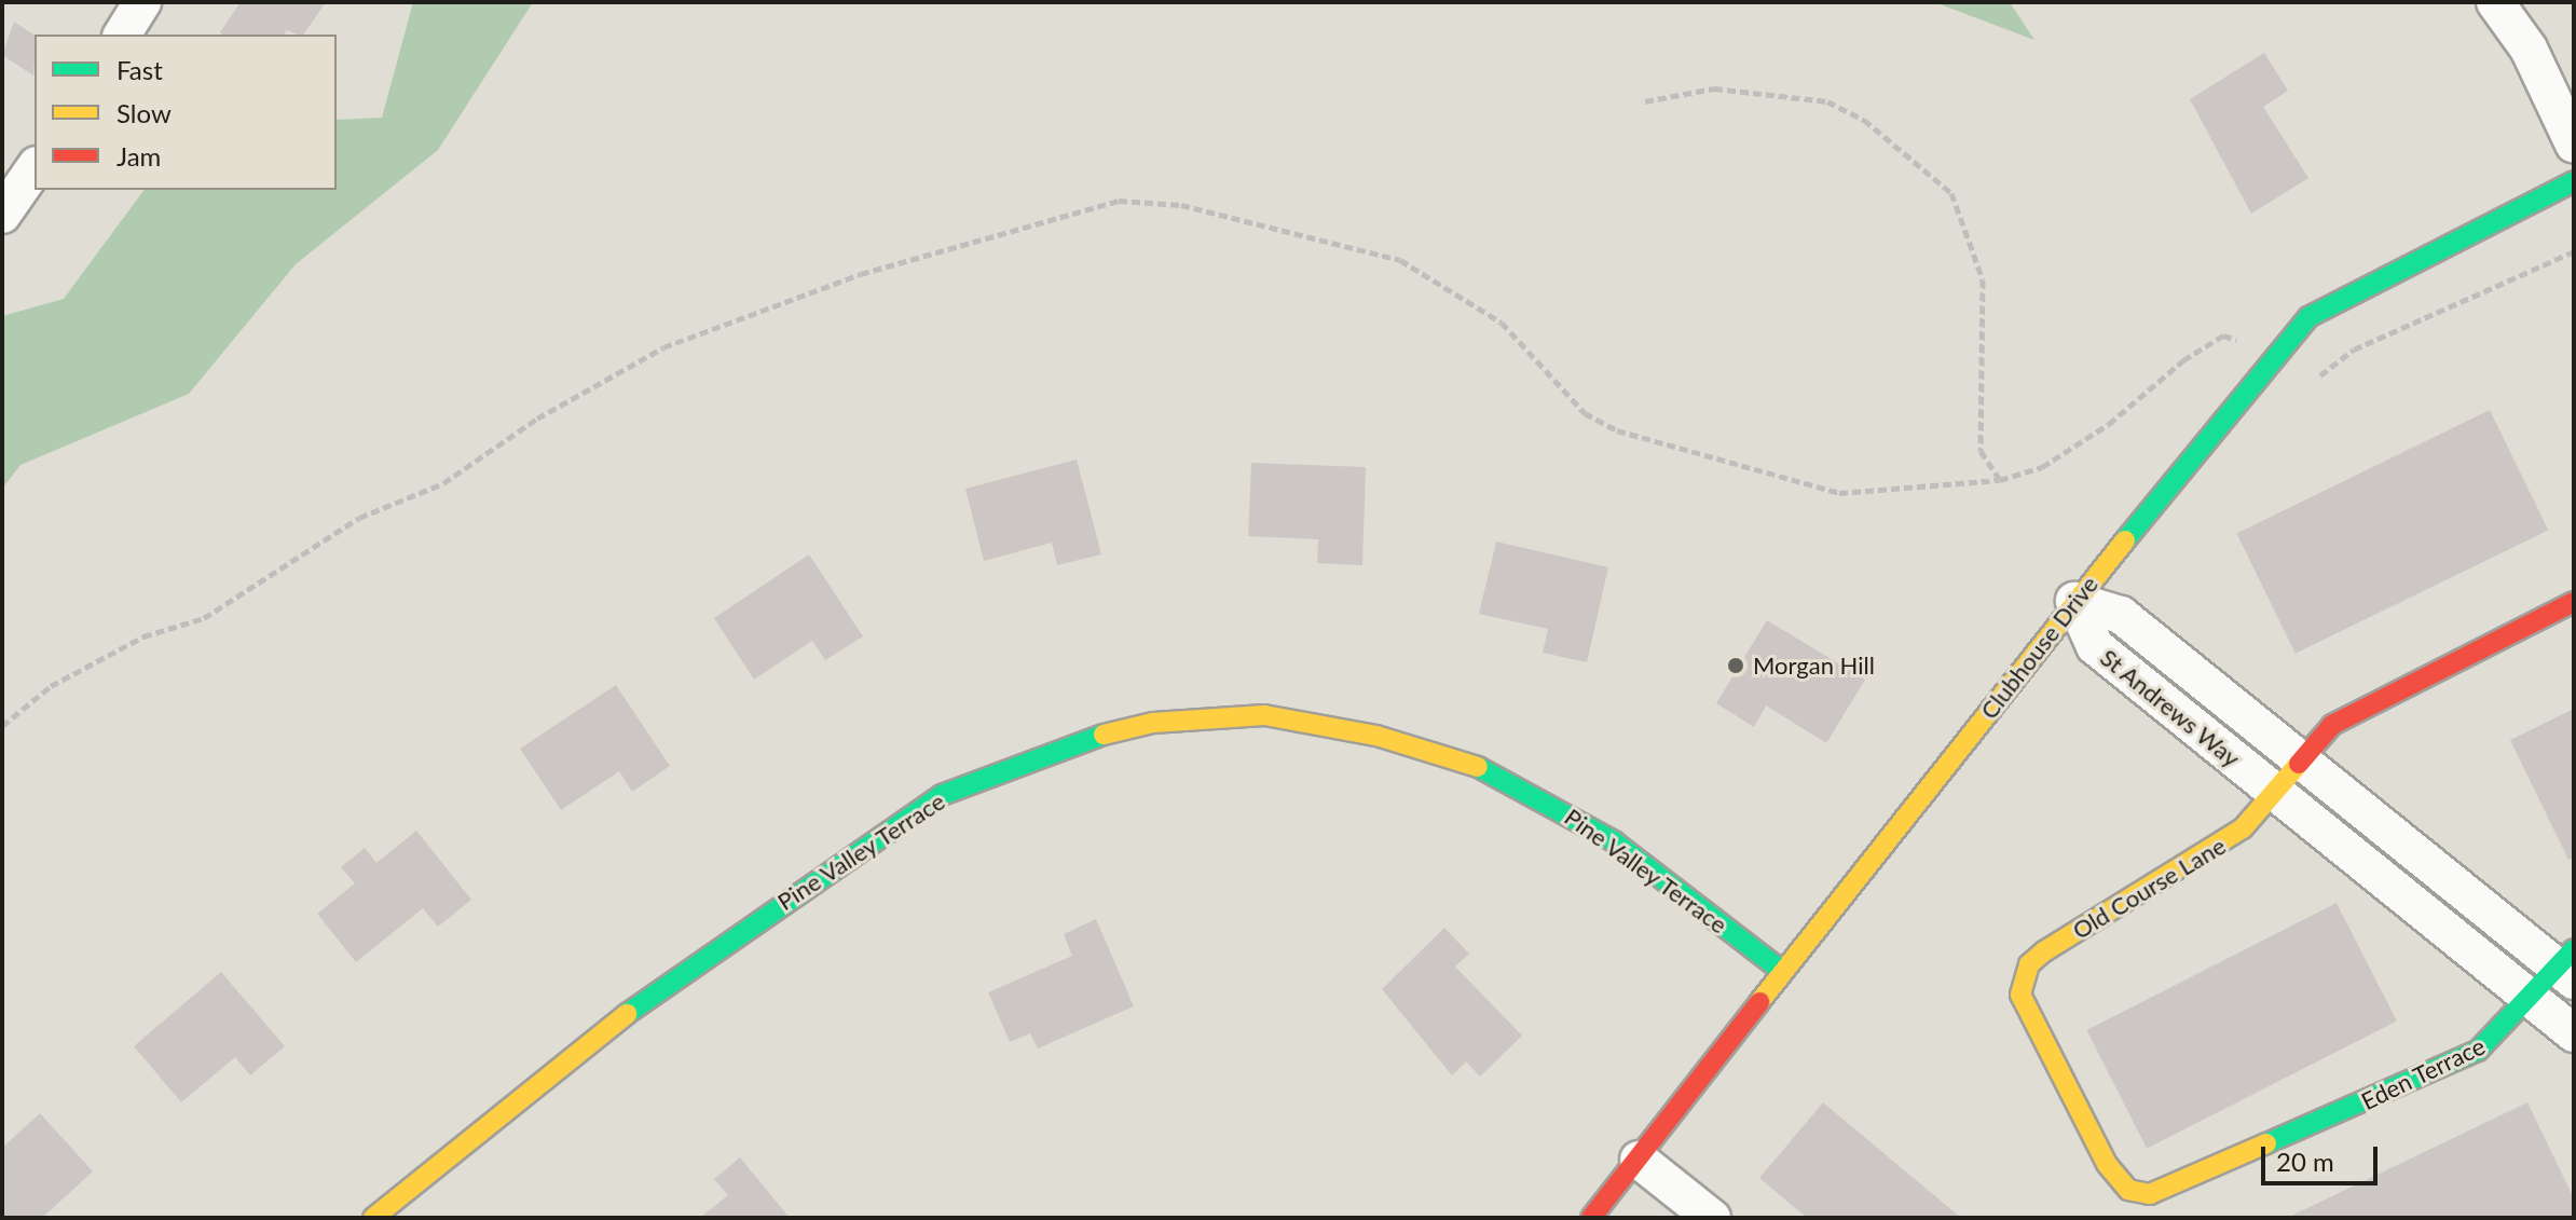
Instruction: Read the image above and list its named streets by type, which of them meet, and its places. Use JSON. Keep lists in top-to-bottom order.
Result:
{
  "streets": {
    "street": [
      "Clubhouse Drive",
      "St Andrews Way",
      "Pine Valley Terrace",
      "Old Course Lane",
      "Eden Terrace"
    ]
  },
  "crossings": [
    ["Clubhouse Drive", "St Andrews Way"],
    ["Clubhouse Drive", "Pine Valley Terrace"],
    ["St Andrews Way", "Old Course Lane"],
    ["St Andrews Way", "Eden Terrace"],
    ["Old Course Lane", "Eden Terrace"]
  ],
  "places": ["Morgan Hill"],
  "legend": ["Fast", "Slow", "Jam"],
  "scale_bar": "20 m"
}
